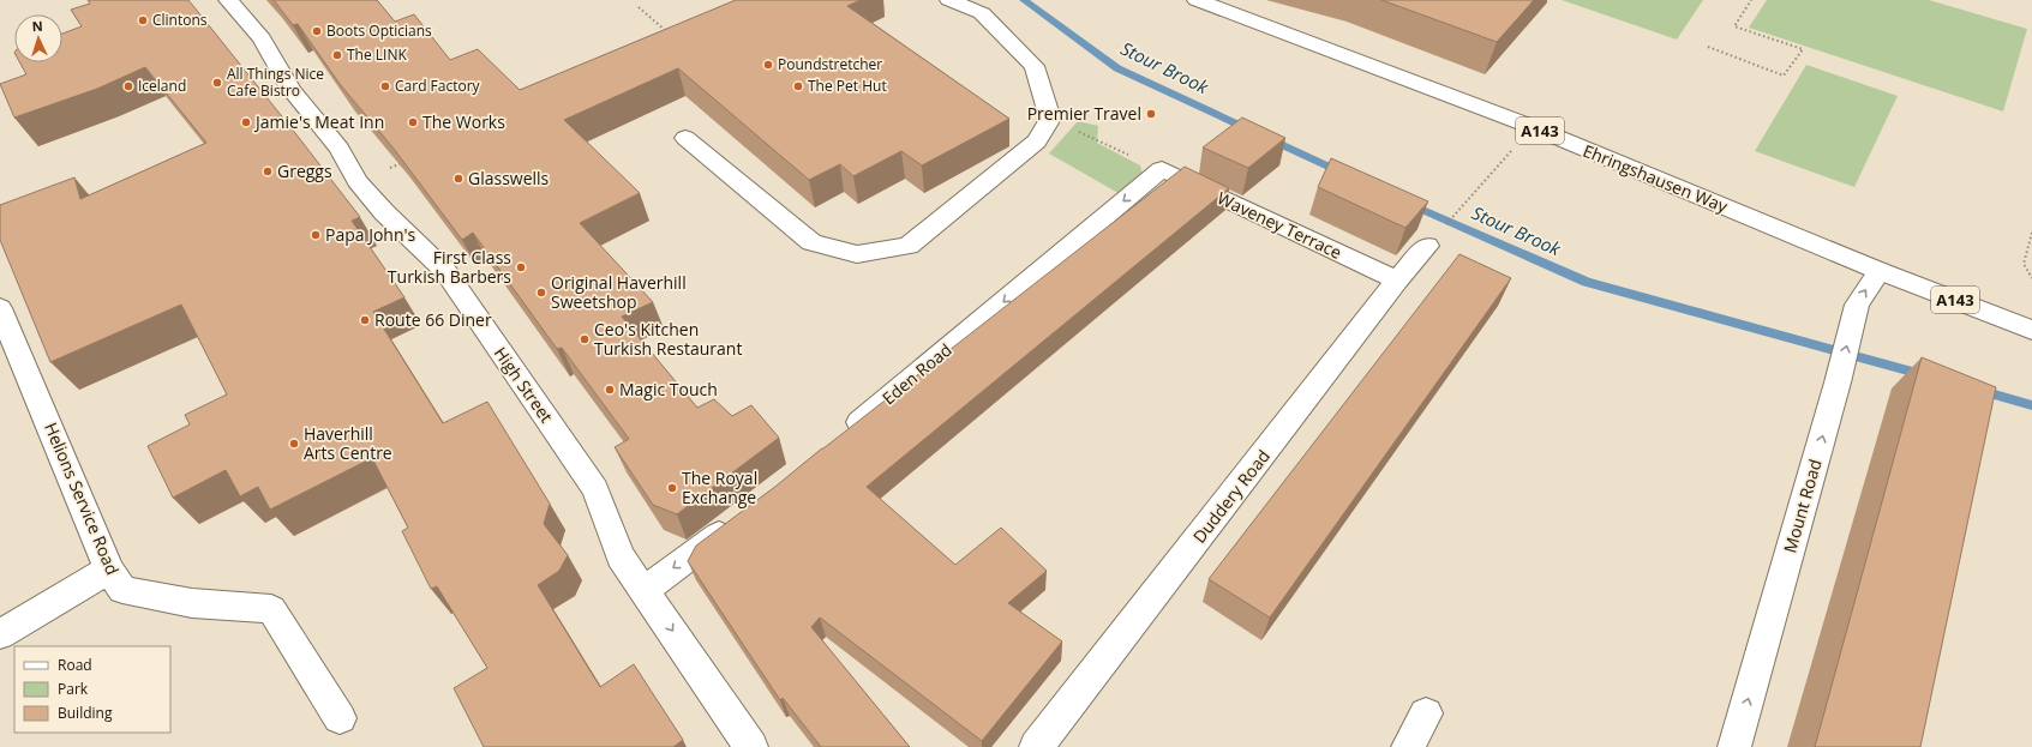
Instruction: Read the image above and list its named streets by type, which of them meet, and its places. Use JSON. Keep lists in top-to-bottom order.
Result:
{
  "streets": {
    "street": [
      "A143",
      "Ehringshausen Way",
      "Waveney Terrace",
      "Eden Road",
      "High Street",
      "Duddery Road",
      "Helions Service Road",
      "Mount Road"
    ]
  },
  "crossings": [
    ["Ehringshausen Way", "Mount Road"],
    ["Waveney Terrace", "Eden Road"],
    ["Waveney Terrace", "Duddery Road"]
  ],
  "one_way": ["Eden Road", "Mount Road"],
  "water": ["Stour Brook"],
  "places": [
    "Clintons",
    "Boots Opticians",
    "The LINK",
    "Poundstretcher",
    "All Things Nice Cafe Bistro",
    "Iceland",
    "Card Factory",
    "The Pet Hut",
    "Premier Travel",
    "Jamie's Meat Inn",
    "The Works",
    "Greggs",
    "Glasswells",
    "Papa John's",
    "First Class Turkish Barbers",
    "Original Haverhill Sweetshop",
    "Route 66 Diner",
    "Ceo's Kitchen Turkish Restaurant",
    "Magic Touch",
    "Haverhill Arts Centre",
    "The Royal Exchange"
  ],
  "legend": ["Road", "Park", "Building"],
  "north": "top"
}
